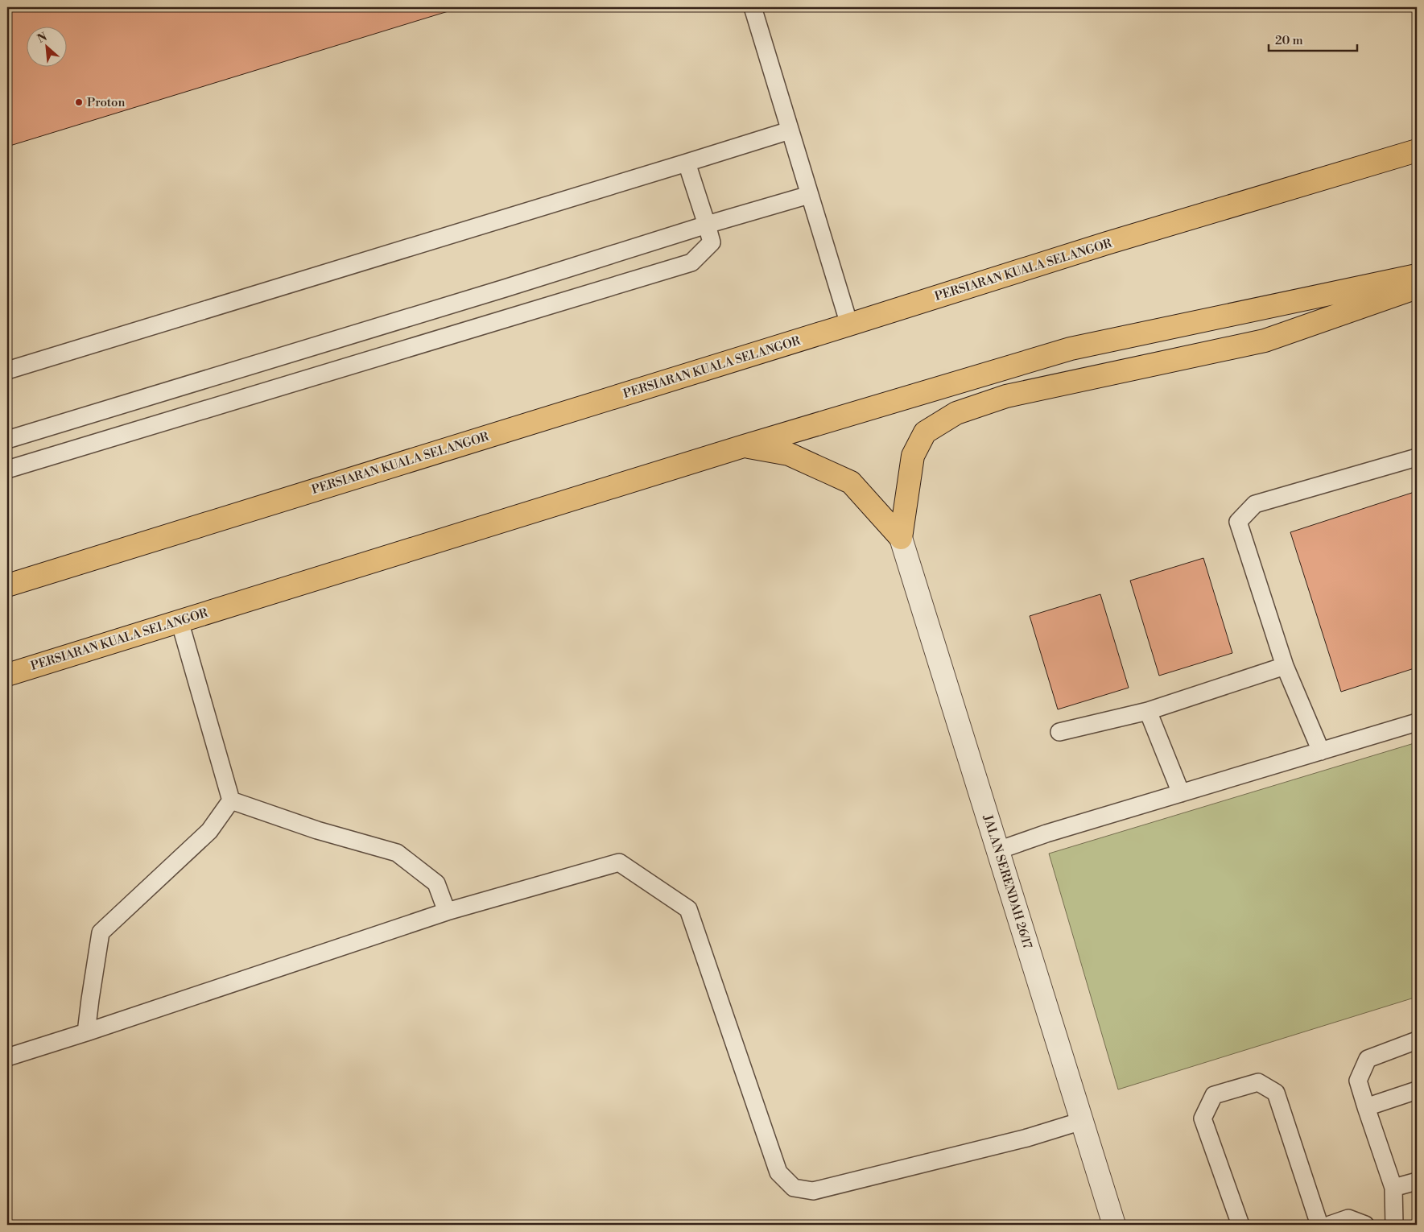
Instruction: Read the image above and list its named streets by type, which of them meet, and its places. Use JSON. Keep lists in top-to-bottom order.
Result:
{
  "streets": {
    "main road": ["PERSIARAN KUALA SELANGOR"],
    "street": ["JALAN SERENDAH 26/17"]
  },
  "places": ["Proton"],
  "scale_bar": "20 m",
  "north": "top left"
}
